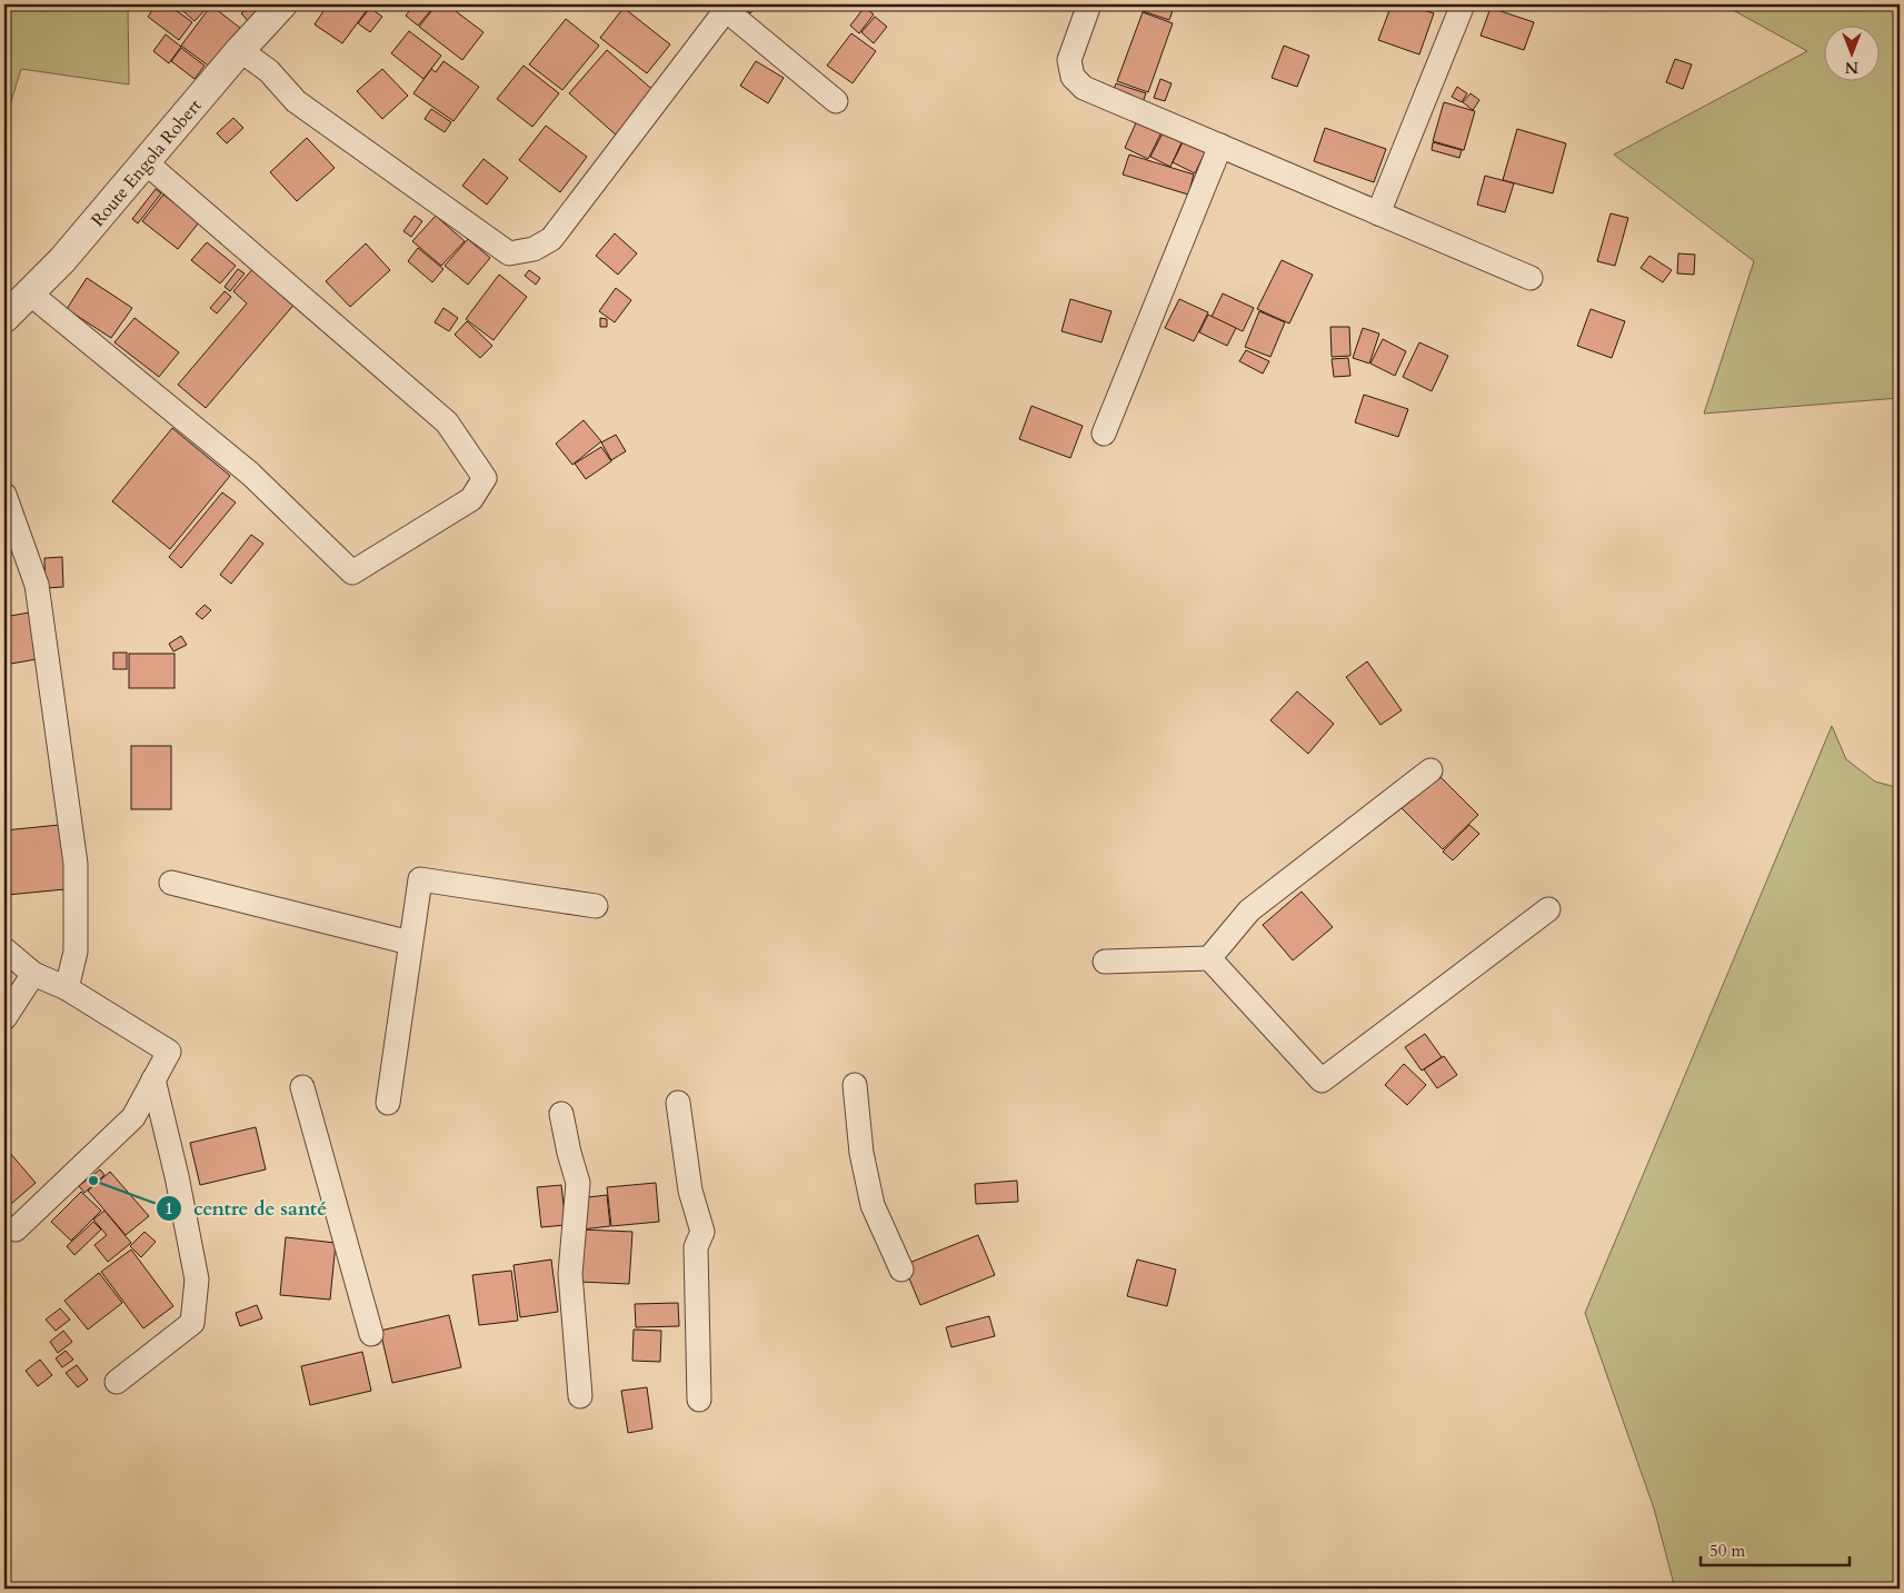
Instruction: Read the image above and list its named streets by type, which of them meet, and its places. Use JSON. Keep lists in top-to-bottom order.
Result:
{
  "streets": {
    "street": ["Route Engola Robert"]
  },
  "places": ["centre de santé"],
  "scale_bar": "50 m",
  "north": "bottom"
}
